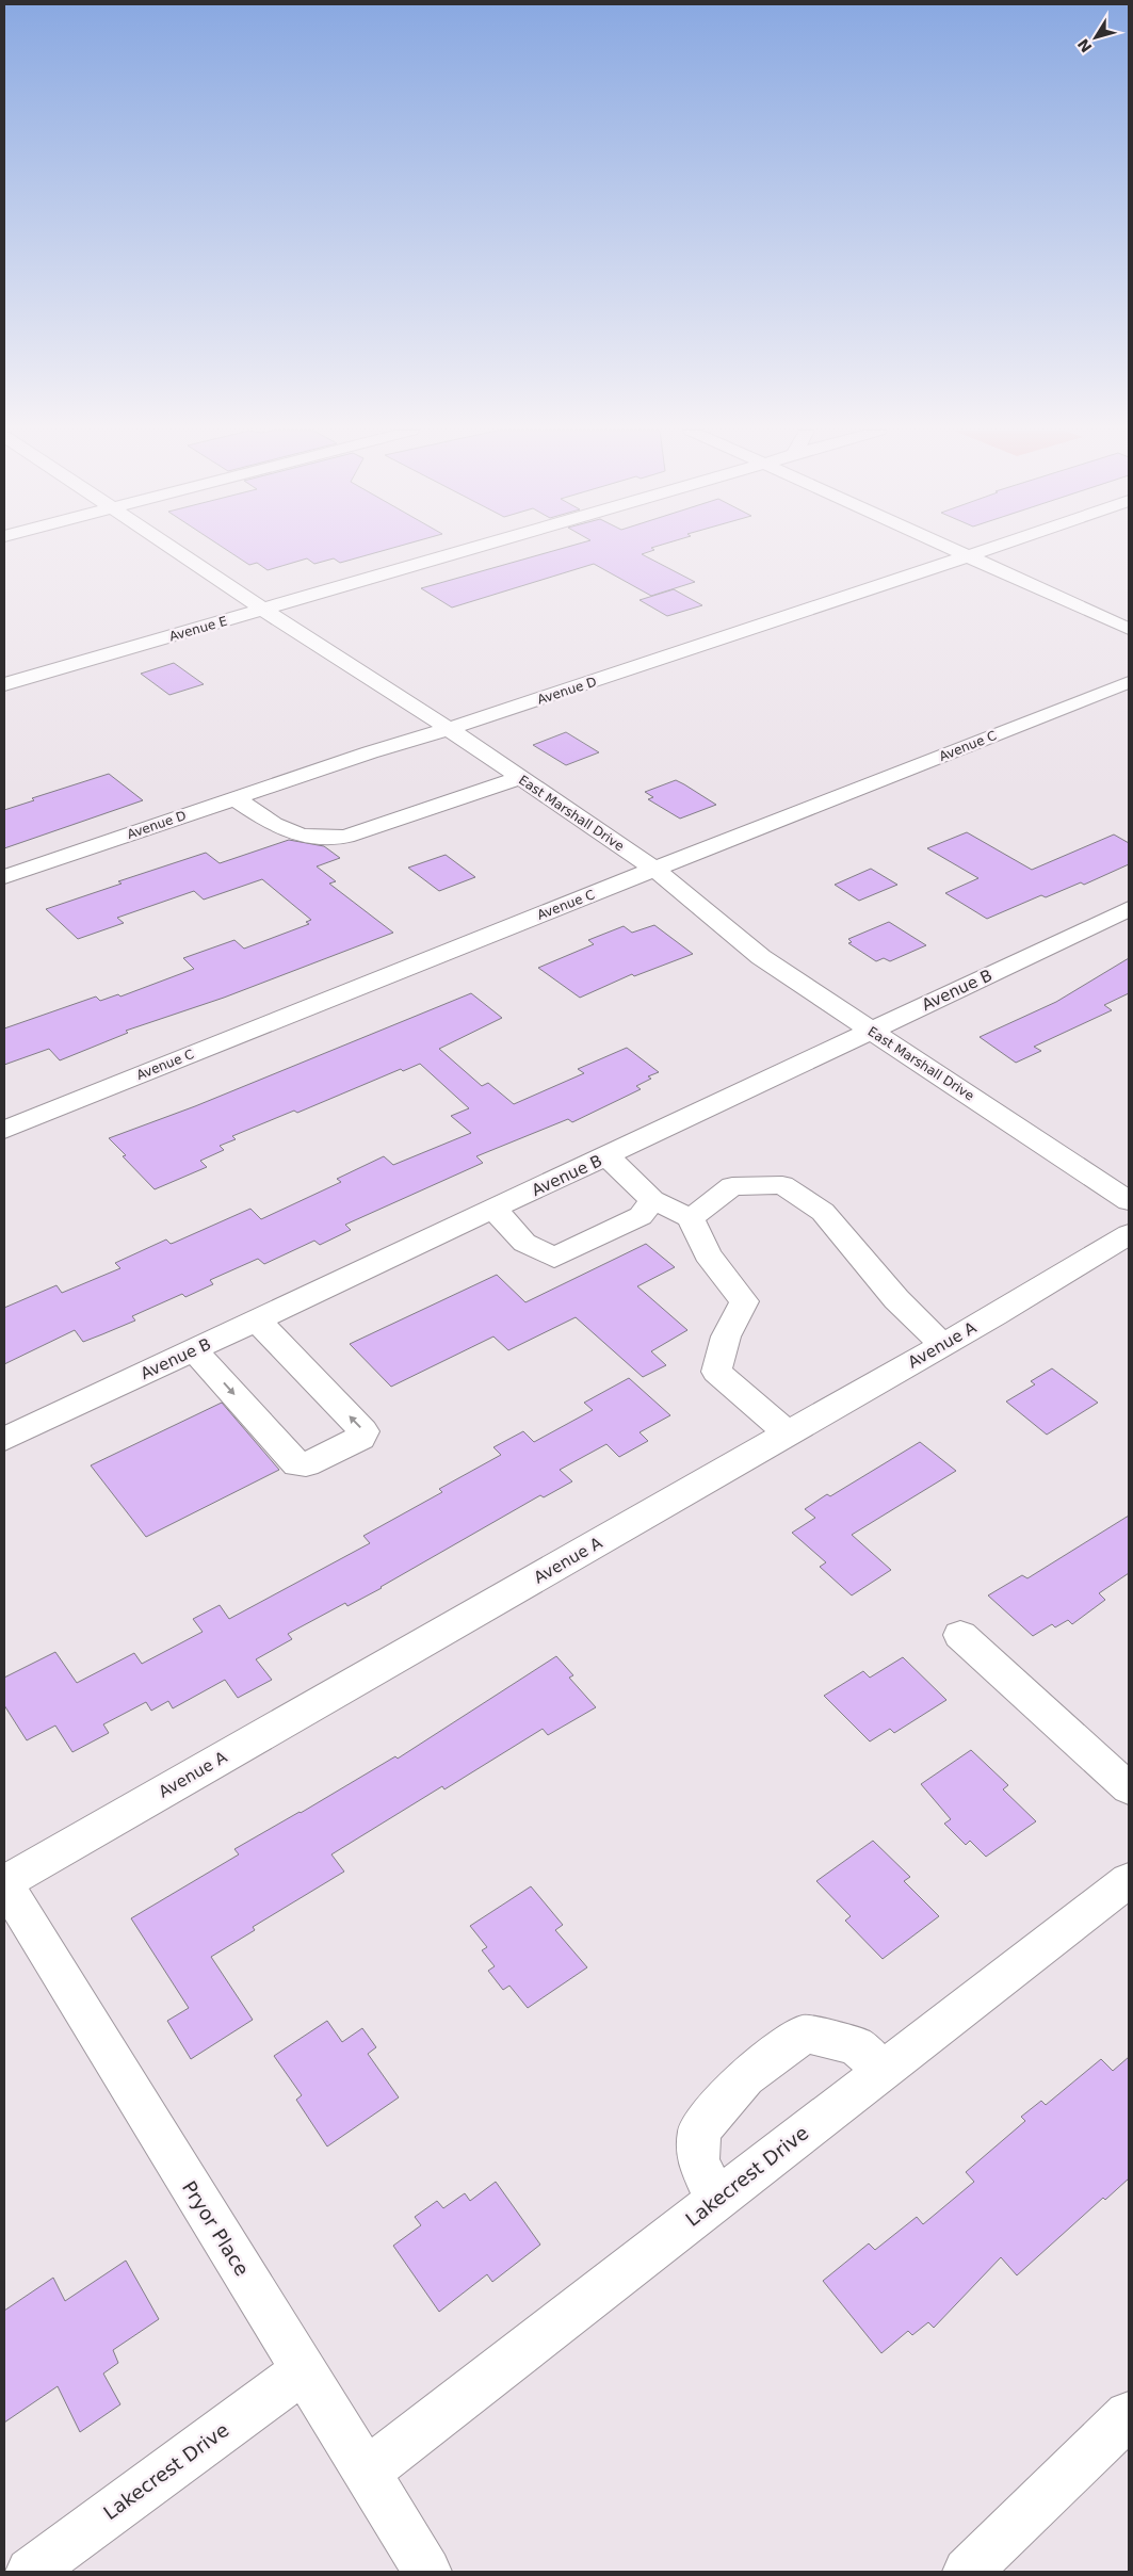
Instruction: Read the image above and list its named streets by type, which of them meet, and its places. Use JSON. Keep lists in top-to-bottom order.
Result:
{
  "streets": {
    "street": [
      "Avenue E",
      "Avenue D",
      "Avenue C",
      "East Marshall Drive",
      "Avenue B",
      "Avenue A",
      "Lakecrest Drive",
      "Pryor Place"
    ]
  },
  "crossings": [
    ["Avenue E", "East Marshall Drive"],
    ["Avenue D", "East Marshall Drive"],
    ["Avenue C", "East Marshall Drive"],
    ["East Marshall Drive", "Avenue B"],
    ["Avenue A", "Pryor Place"],
    ["Lakecrest Drive", "Pryor Place"]
  ],
  "north": "bottom left"
}
